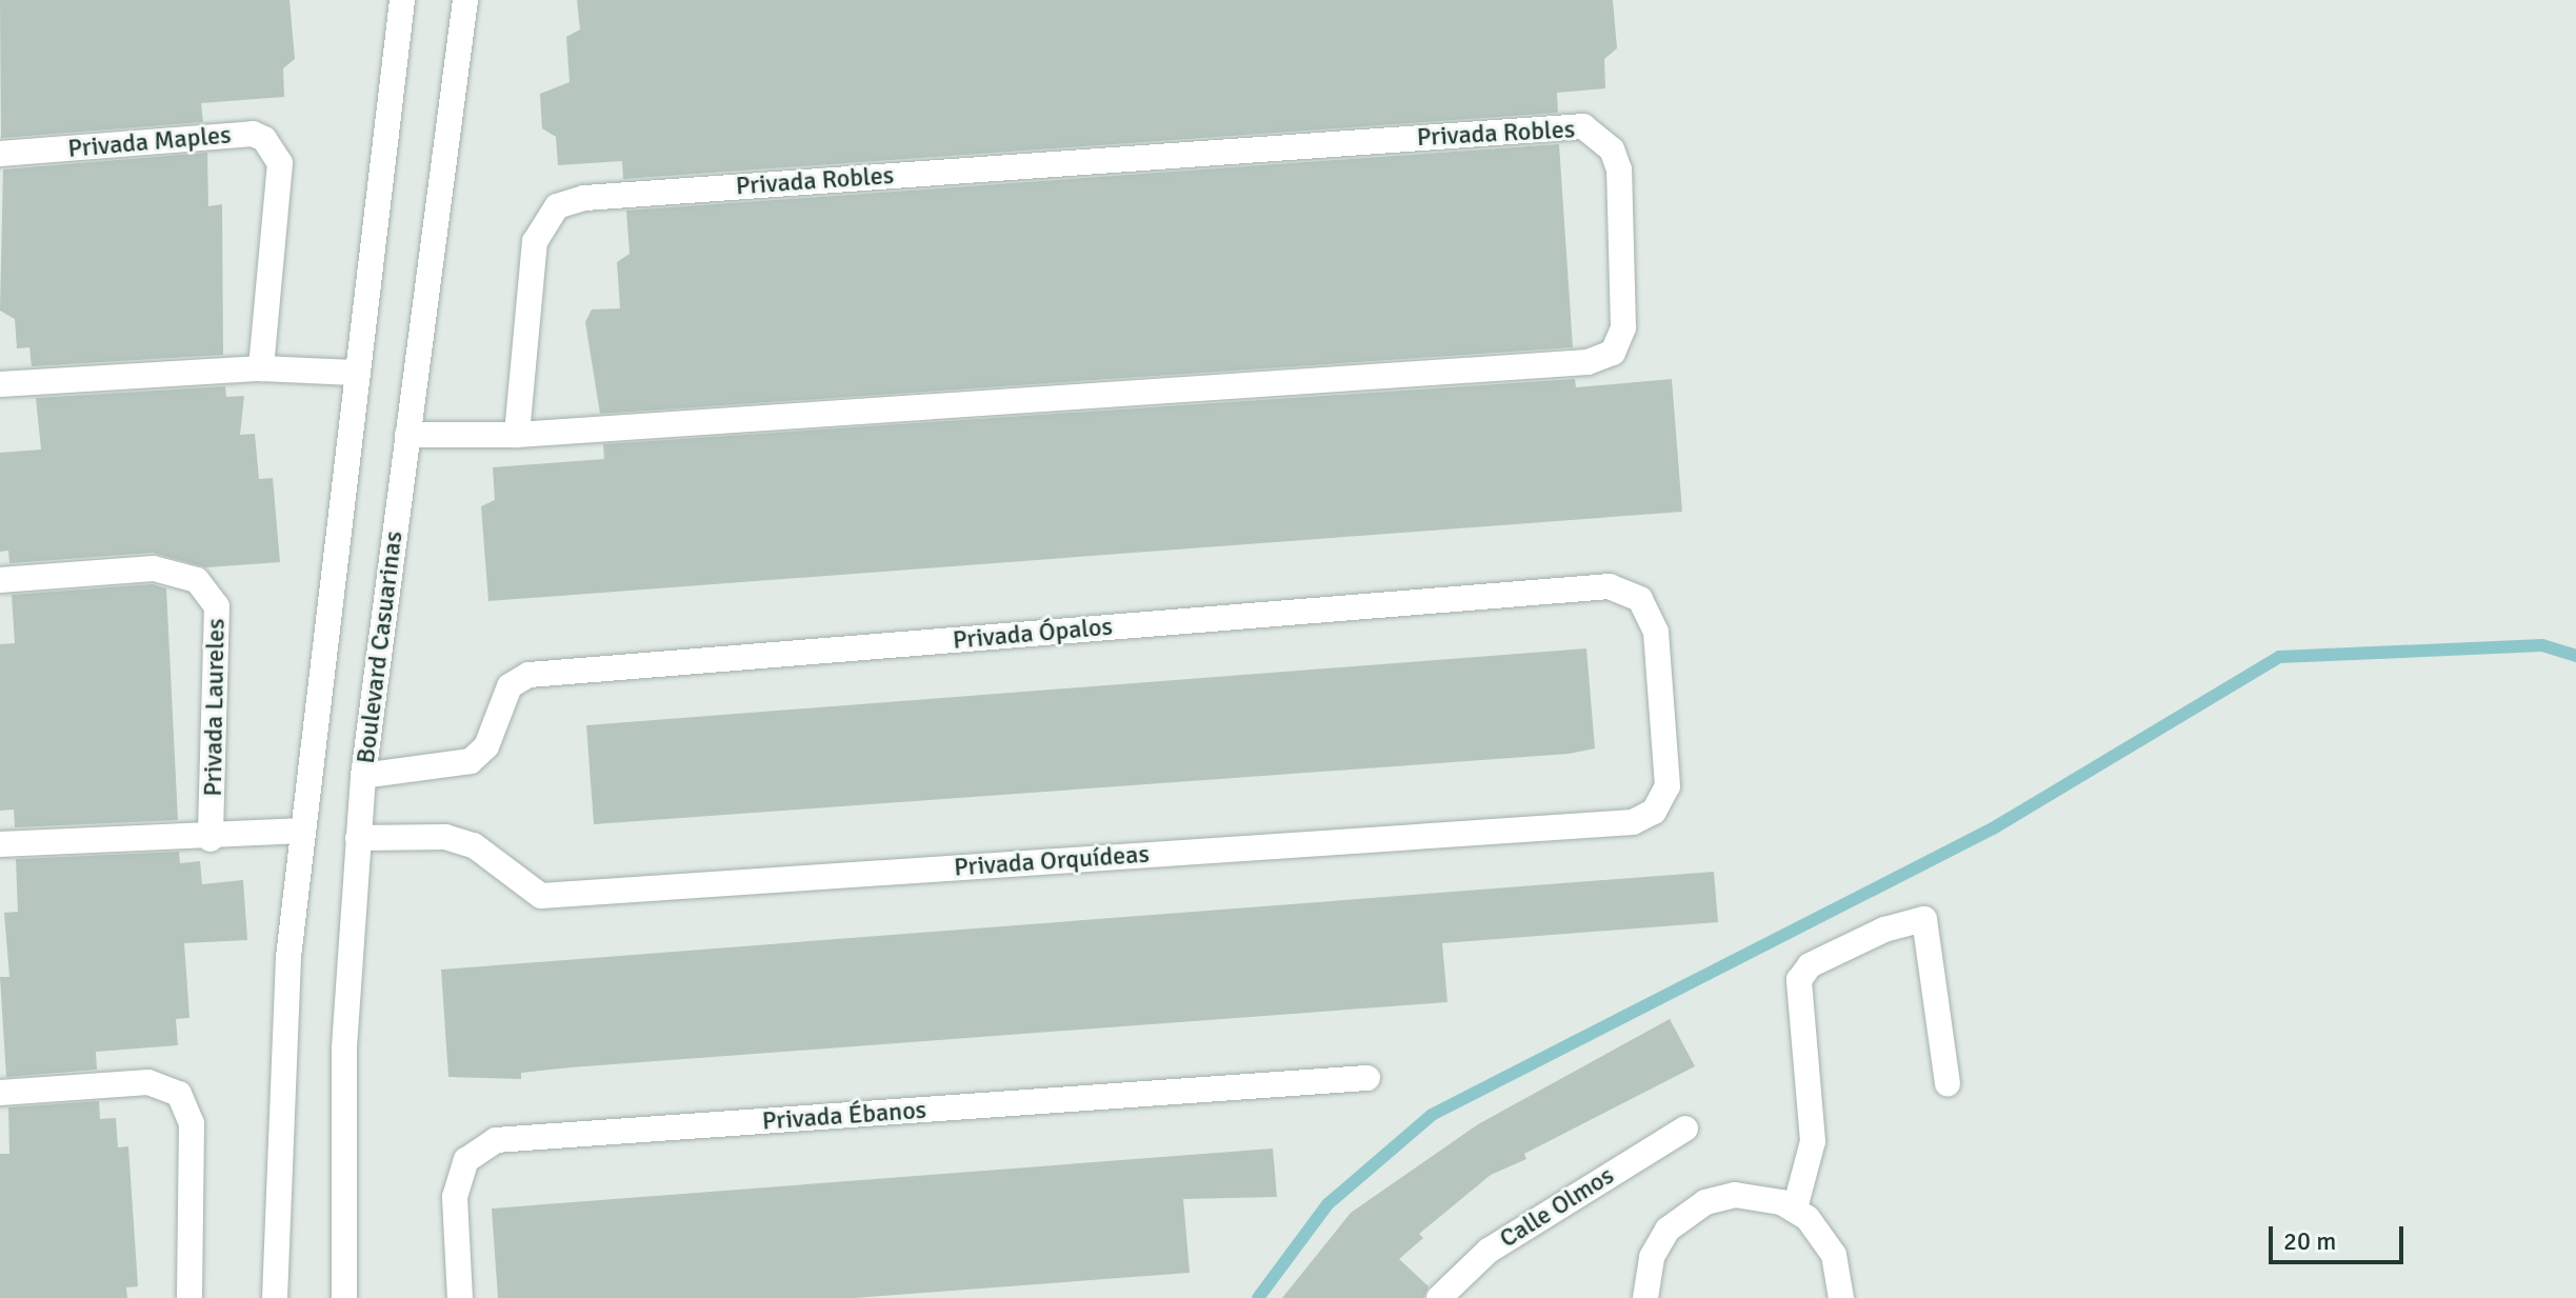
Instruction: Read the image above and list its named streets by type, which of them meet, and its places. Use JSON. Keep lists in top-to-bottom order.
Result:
{
  "streets": {
    "street": [
      "Privada Robles",
      "Privada Maples",
      "Privada Ópalos",
      "Boulevard Casuarinas",
      "Privada Laureles",
      "Privada Orquídeas",
      "Privada Ébanos",
      "Calle Olmos"
    ]
  },
  "crossings": [
    ["Privada Robles", "Boulevard Casuarinas"],
    ["Privada Ópalos", "Boulevard Casuarinas"],
    ["Privada Ópalos", "Privada Orquídeas"],
    ["Boulevard Casuarinas", "Privada Orquídeas"]
  ],
  "scale_bar": "20 m"
}
